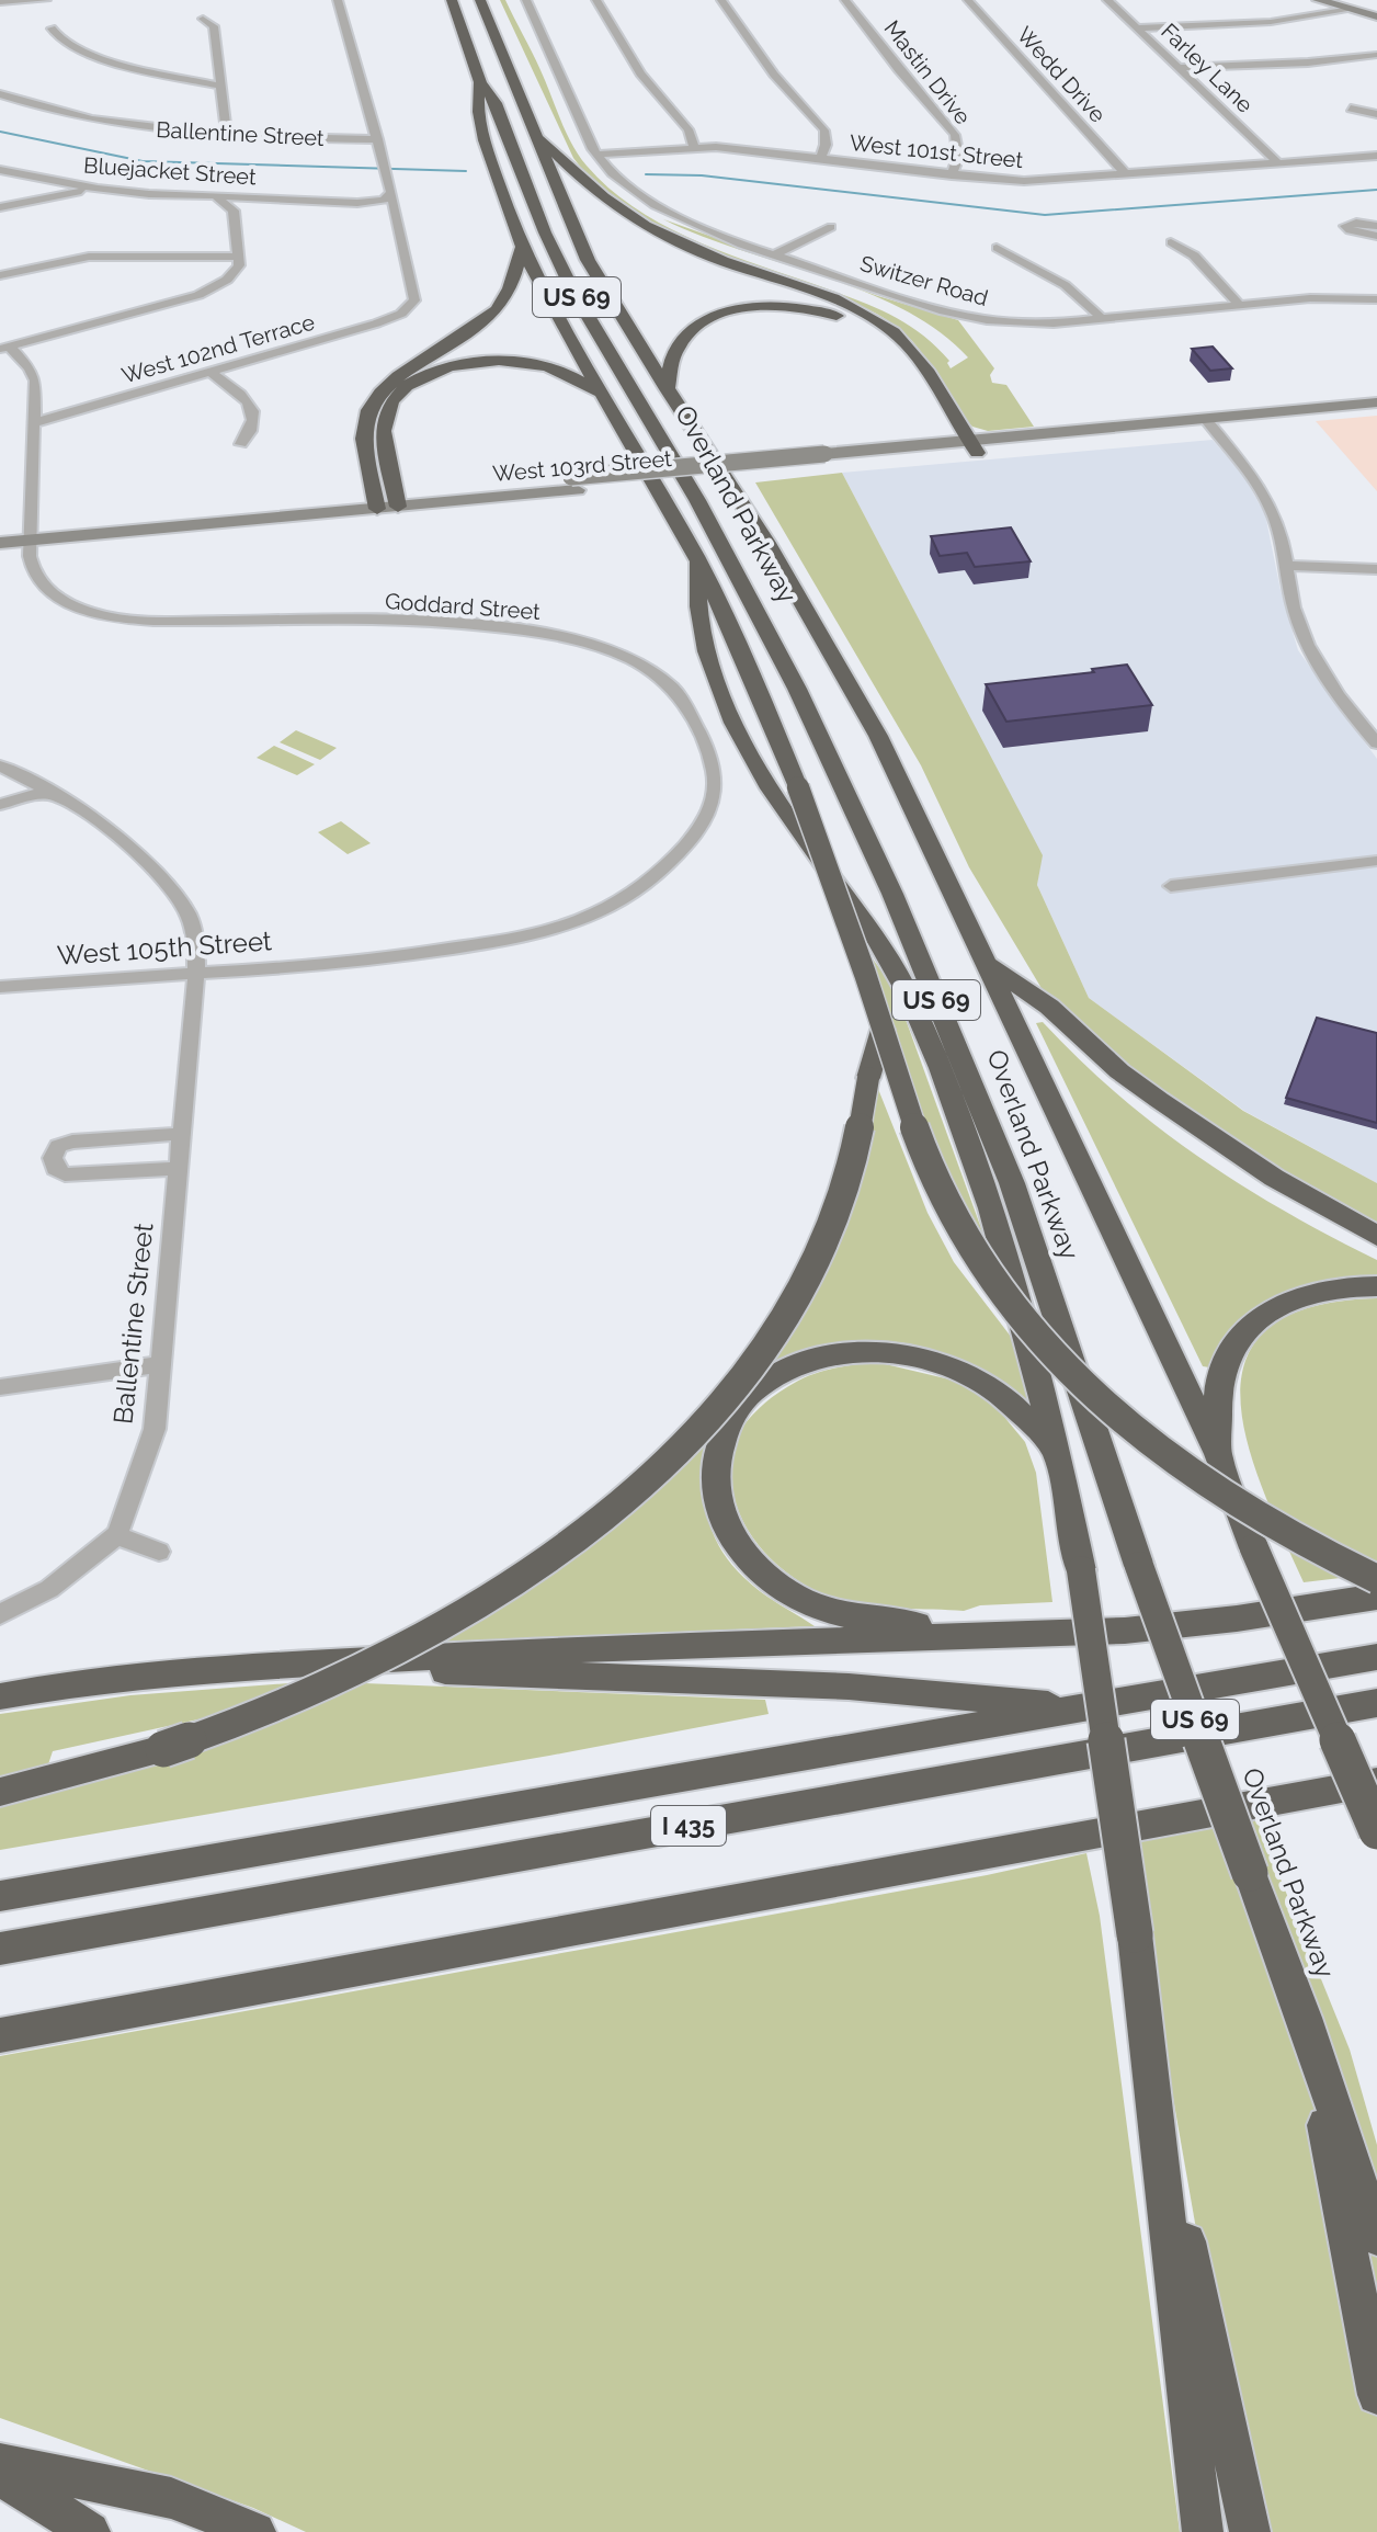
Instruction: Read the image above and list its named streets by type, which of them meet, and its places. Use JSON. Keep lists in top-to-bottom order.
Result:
{
  "streets": {
    "highway": ["US 69", "Overland Parkway", "I 435"],
    "main road": ["West 103rd Street"],
    "street": [
      "Farley Lane",
      "Mastin Drive",
      "Wedd Drive",
      "Ballentine Street",
      "West 101st Street",
      "Bluejacket Street",
      "Switzer Road",
      "West 102nd Terrace",
      "Goddard Street",
      "West 105th Street"
    ]
  },
  "crossings": [
    ["Farley Lane", "West 101st Street"],
    ["Mastin Drive", "West 101st Street"],
    ["Wedd Drive", "West 101st Street"],
    ["Ballentine Street", "West 105th Street"],
    ["West 101st Street", "Switzer Road"],
    ["West 102nd Terrace", "Goddard Street"],
    ["West 103rd Street", "Goddard Street"],
    ["Goddard Street", "West 105th Street"]
  ]
}
